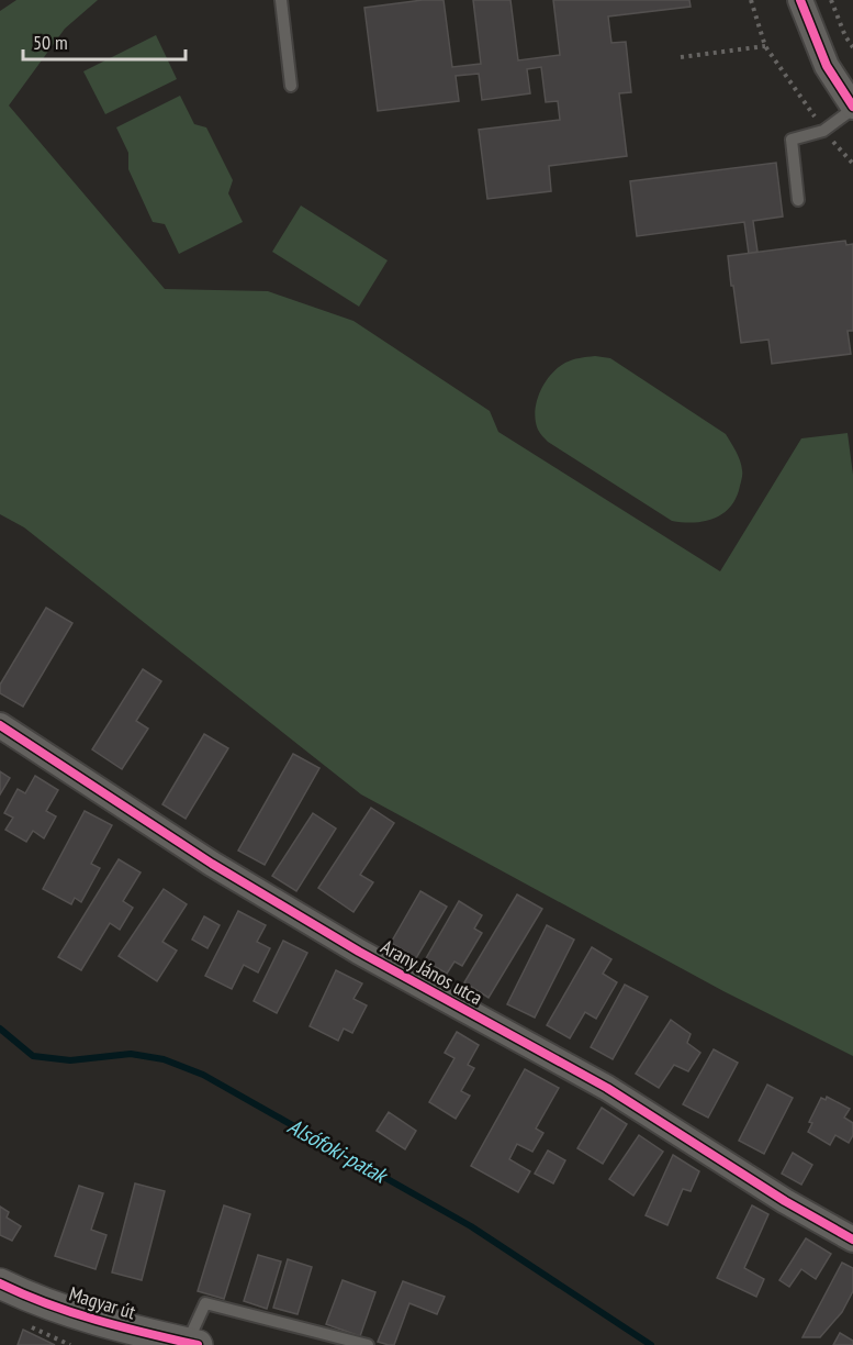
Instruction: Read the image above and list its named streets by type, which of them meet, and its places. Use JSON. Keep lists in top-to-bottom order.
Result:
{
  "streets": {
    "street": ["Arany János utca", "Magyar út"]
  },
  "water": ["Alsófoki-patak"],
  "scale_bar": "50 m"
}
